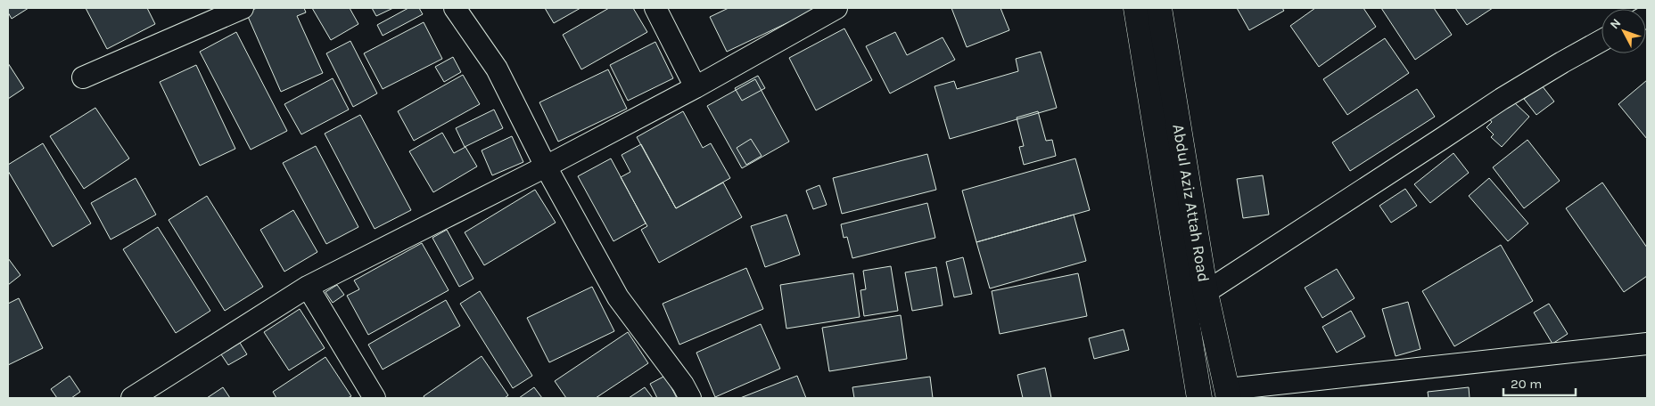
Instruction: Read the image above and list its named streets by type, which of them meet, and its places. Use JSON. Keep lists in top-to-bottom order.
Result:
{
  "streets": {
    "highway": ["Abdul Aziz Attah Road"]
  },
  "scale_bar": "20 m",
  "north": "top left"
}
